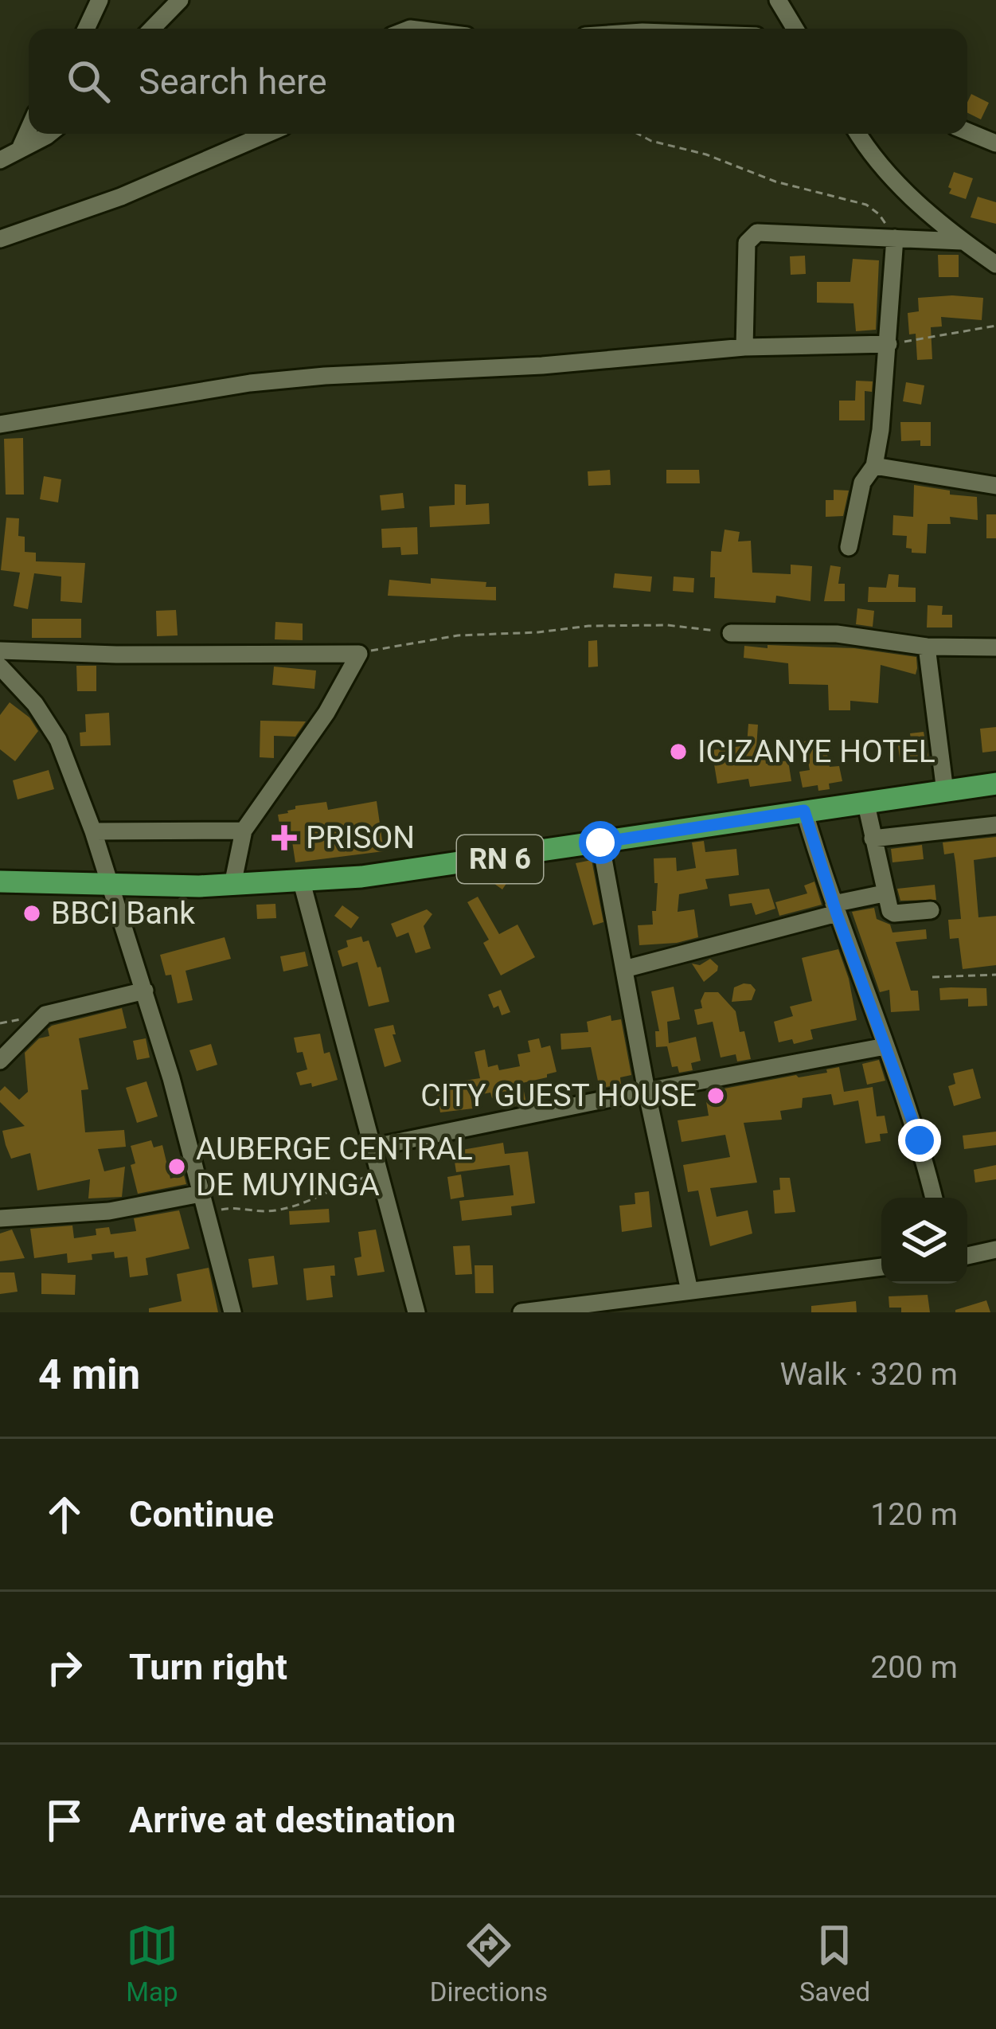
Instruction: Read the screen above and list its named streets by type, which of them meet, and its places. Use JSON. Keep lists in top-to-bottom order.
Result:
{
  "streets": {
    "main road": ["RN 6"]
  },
  "places": {
    "other": [
      "ICIZANYE HOTEL",
      "BBCI Bank",
      "CITY GUEST HOUSE",
      "AUBERGE CENTRAL DE MUYINGA"
    ],
    "health": ["PRISON"]
  },
  "page": {
    "search": "Search here",
    "heading": ["4 min", "Walk · 320 m"],
    "list": [
      ["Continue", "120 m"],
      ["Turn right", "200 m"],
      "Arrive at destination"
    ],
    "nav": ["Map", "Directions", "Saved"]
  }
}
